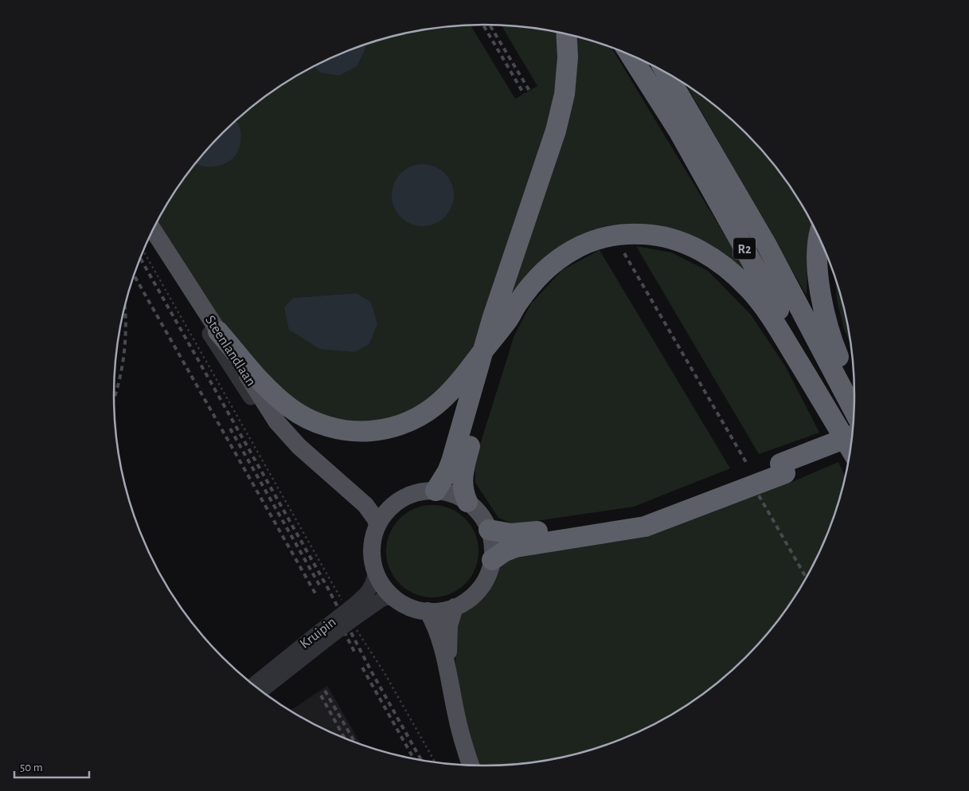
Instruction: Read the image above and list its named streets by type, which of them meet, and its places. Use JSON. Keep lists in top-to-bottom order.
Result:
{
  "streets": {
    "highway": ["R2"],
    "main road": ["Steenlandlaan"],
    "street": ["Kruipin"]
  },
  "crossings": [
    ["Steenlandlaan", "Kruipin"]
  ],
  "scale_bar": "50 m"
}
